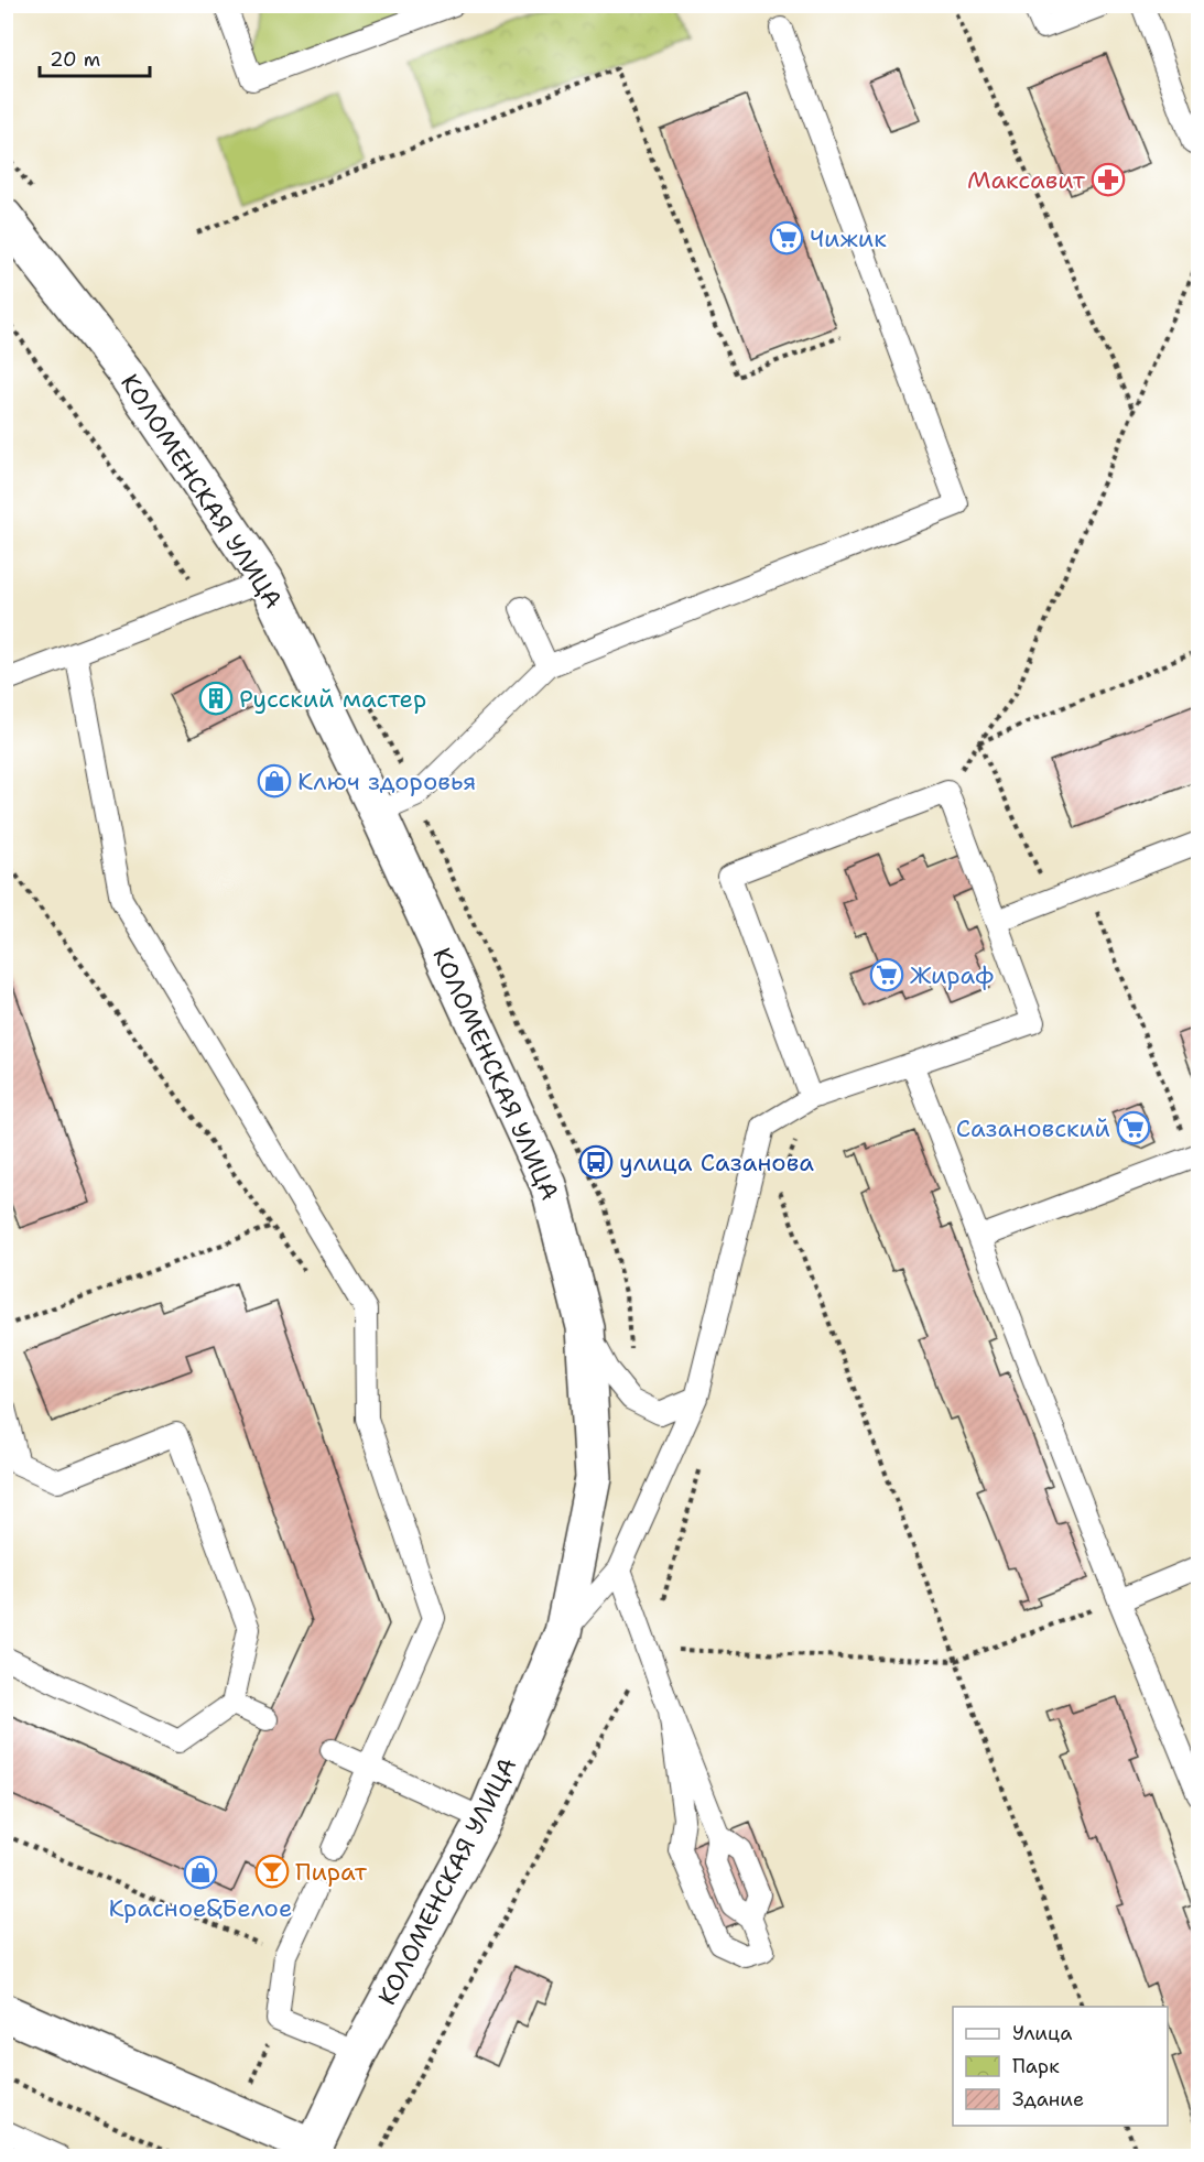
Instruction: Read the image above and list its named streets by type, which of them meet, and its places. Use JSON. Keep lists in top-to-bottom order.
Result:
{
  "streets": {
    "main road": ["КОЛОМЕНСКАЯ УЛИЦА"]
  },
  "places": {
    "pharmacy": ["Максавит"],
    "supermarket": ["Чижик", "Жираф", "Сазановский"],
    "building": ["Русский мастер"],
    "shop": ["Ключ здоровья", "Красное&Белое"],
    "bus stop": ["улица Сазанова"],
    "bar": ["Пират"]
  },
  "legend": ["Улица", "Парк", "Здание"],
  "scale_bar": "20 m"
}
